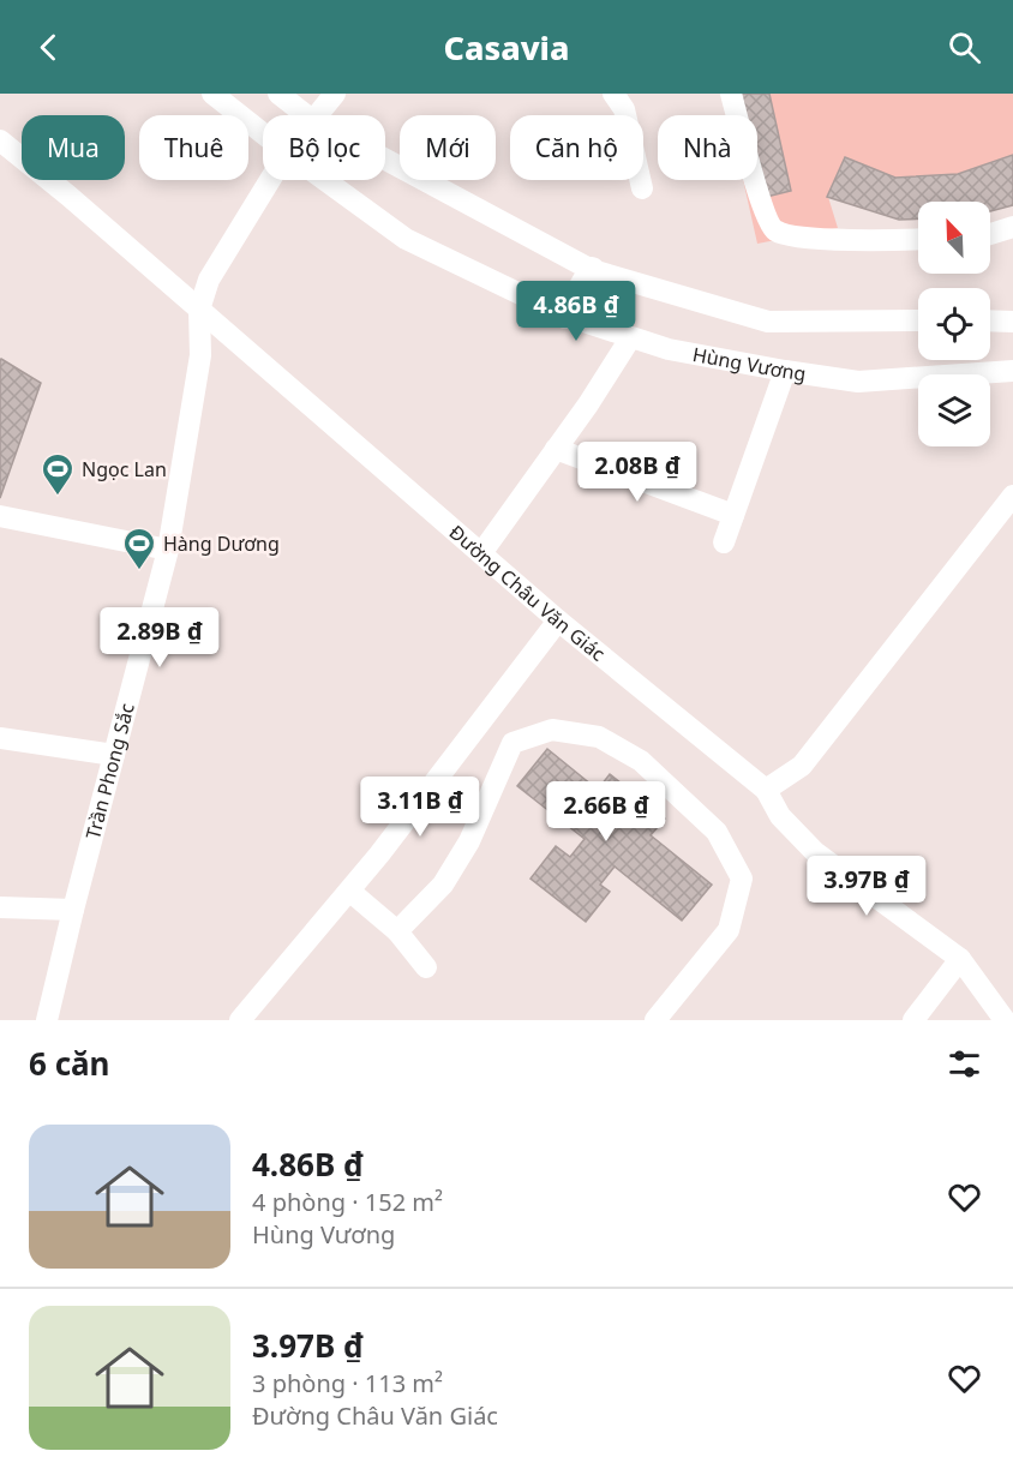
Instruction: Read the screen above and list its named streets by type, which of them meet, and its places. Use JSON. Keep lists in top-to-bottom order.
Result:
{
  "streets": {
    "street": ["Hùng Vương", "Đường Châu Văn Giác", "Trần Phong Sắc"]
  },
  "crossings": [
    ["Đường Châu Văn Giác", "Trần Phong Sắc"]
  ],
  "places": {
    "sports": ["Ngọc Lan", "Hàng Dương"]
  },
  "north": "top left",
  "page": {
    "header": "Casavia",
    "chip": [
      "Mua",
      "Thuê",
      "Bộ lọc",
      "Mới",
      "Căn hộ",
      "Nhà"
    ],
    "price": [
      "4.86B ₫",
      "2.08B ₫",
      "2.89B ₫",
      "3.11B ₫",
      "2.66B ₫",
      "3.97B ₫"
    ],
    "heading": "6 căn",
    "list": [
      {
        "name": "4.86B ₫",
        "note": "4 phòng · 152 m² · Hùng Vương"
      },
      {
        "name": "3.97B ₫",
        "note": "3 phòng · 113 m² · Đường Châu Văn Giác"
      }
    ]
  }
}
